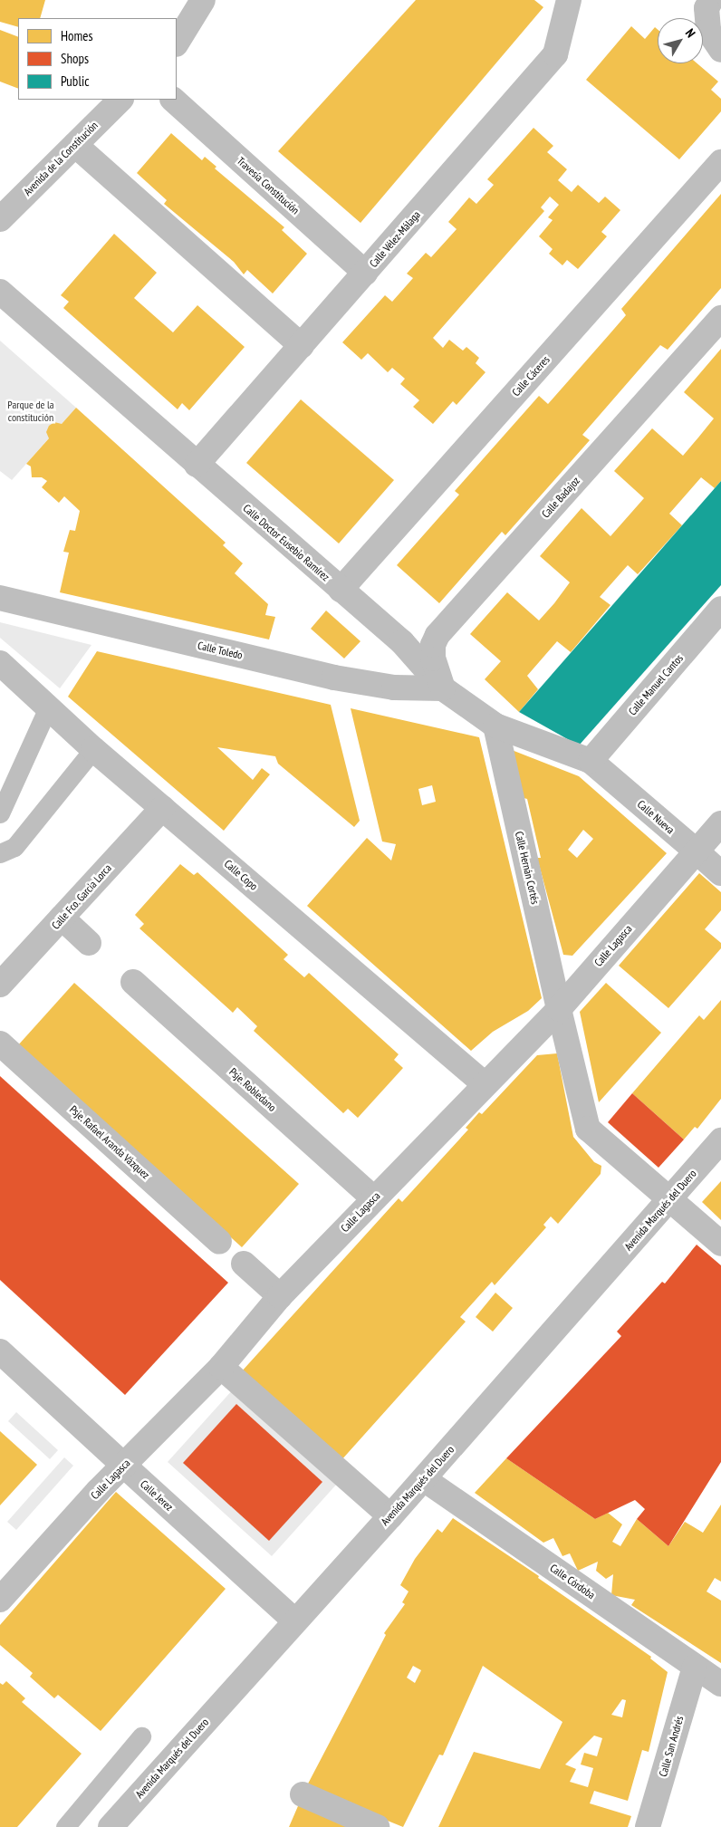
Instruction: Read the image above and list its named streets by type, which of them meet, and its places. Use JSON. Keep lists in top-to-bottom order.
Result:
{
  "streets": {
    "street": [
      "Avenida de la Constitución",
      "Travesía Constitución",
      "Calle Vélez-Málaga",
      "Calle Cáceres",
      "Calle Badajoz",
      "Calle Doctor Eusebio Ramírez",
      "Calle Toledo",
      "Calle Manuel Cantos",
      "Calle Nueva",
      "Calle Hernán Cortés",
      "Calle Copo",
      "Calle Fco. Garcia Lorca",
      "Calle Lagasca",
      "Psje. Robledano",
      "Psje. Rafael Aranda Vázquez",
      "Avenida Marqués del Duero",
      "Calle Jerez",
      "Calle Córdoba",
      "Calle San Andrés"
    ]
  },
  "crossings": [
    ["Travesía Constitución", "Calle Vélez-Málaga"],
    ["Calle Vélez-Málaga", "Calle Doctor Eusebio Ramírez"],
    ["Calle Cáceres", "Calle Doctor Eusebio Ramírez"],
    ["Calle Badajoz", "Calle Doctor Eusebio Ramírez"],
    ["Calle Badajoz", "Calle Toledo"],
    ["Calle Doctor Eusebio Ramírez", "Calle Toledo"],
    ["Calle Doctor Eusebio Ramírez", "Calle Manuel Cantos"],
    ["Calle Doctor Eusebio Ramírez", "Calle Nueva"],
    ["Calle Doctor Eusebio Ramírez", "Calle Hernán Cortés"],
    ["Calle Manuel Cantos", "Calle Nueva"],
    ["Calle Nueva", "Calle Lagasca"],
    ["Calle Hernán Cortés", "Calle Lagasca"],
    ["Calle Hernán Cortés", "Avenida Marqués del Duero"],
    ["Calle Copo", "Calle Fco. Garcia Lorca"],
    ["Calle Copo", "Calle Lagasca"],
    ["Calle Lagasca", "Psje. Robledano"],
    ["Calle Lagasca", "Calle Jerez"],
    ["Avenida Marqués del Duero", "Calle Jerez"],
    ["Avenida Marqués del Duero", "Calle Córdoba"],
    ["Calle Córdoba", "Calle San Andrés"]
  ],
  "parks": ["Parque de la constitución"],
  "legend": ["Homes", "Shops", "Public"],
  "north": "top right"
}
